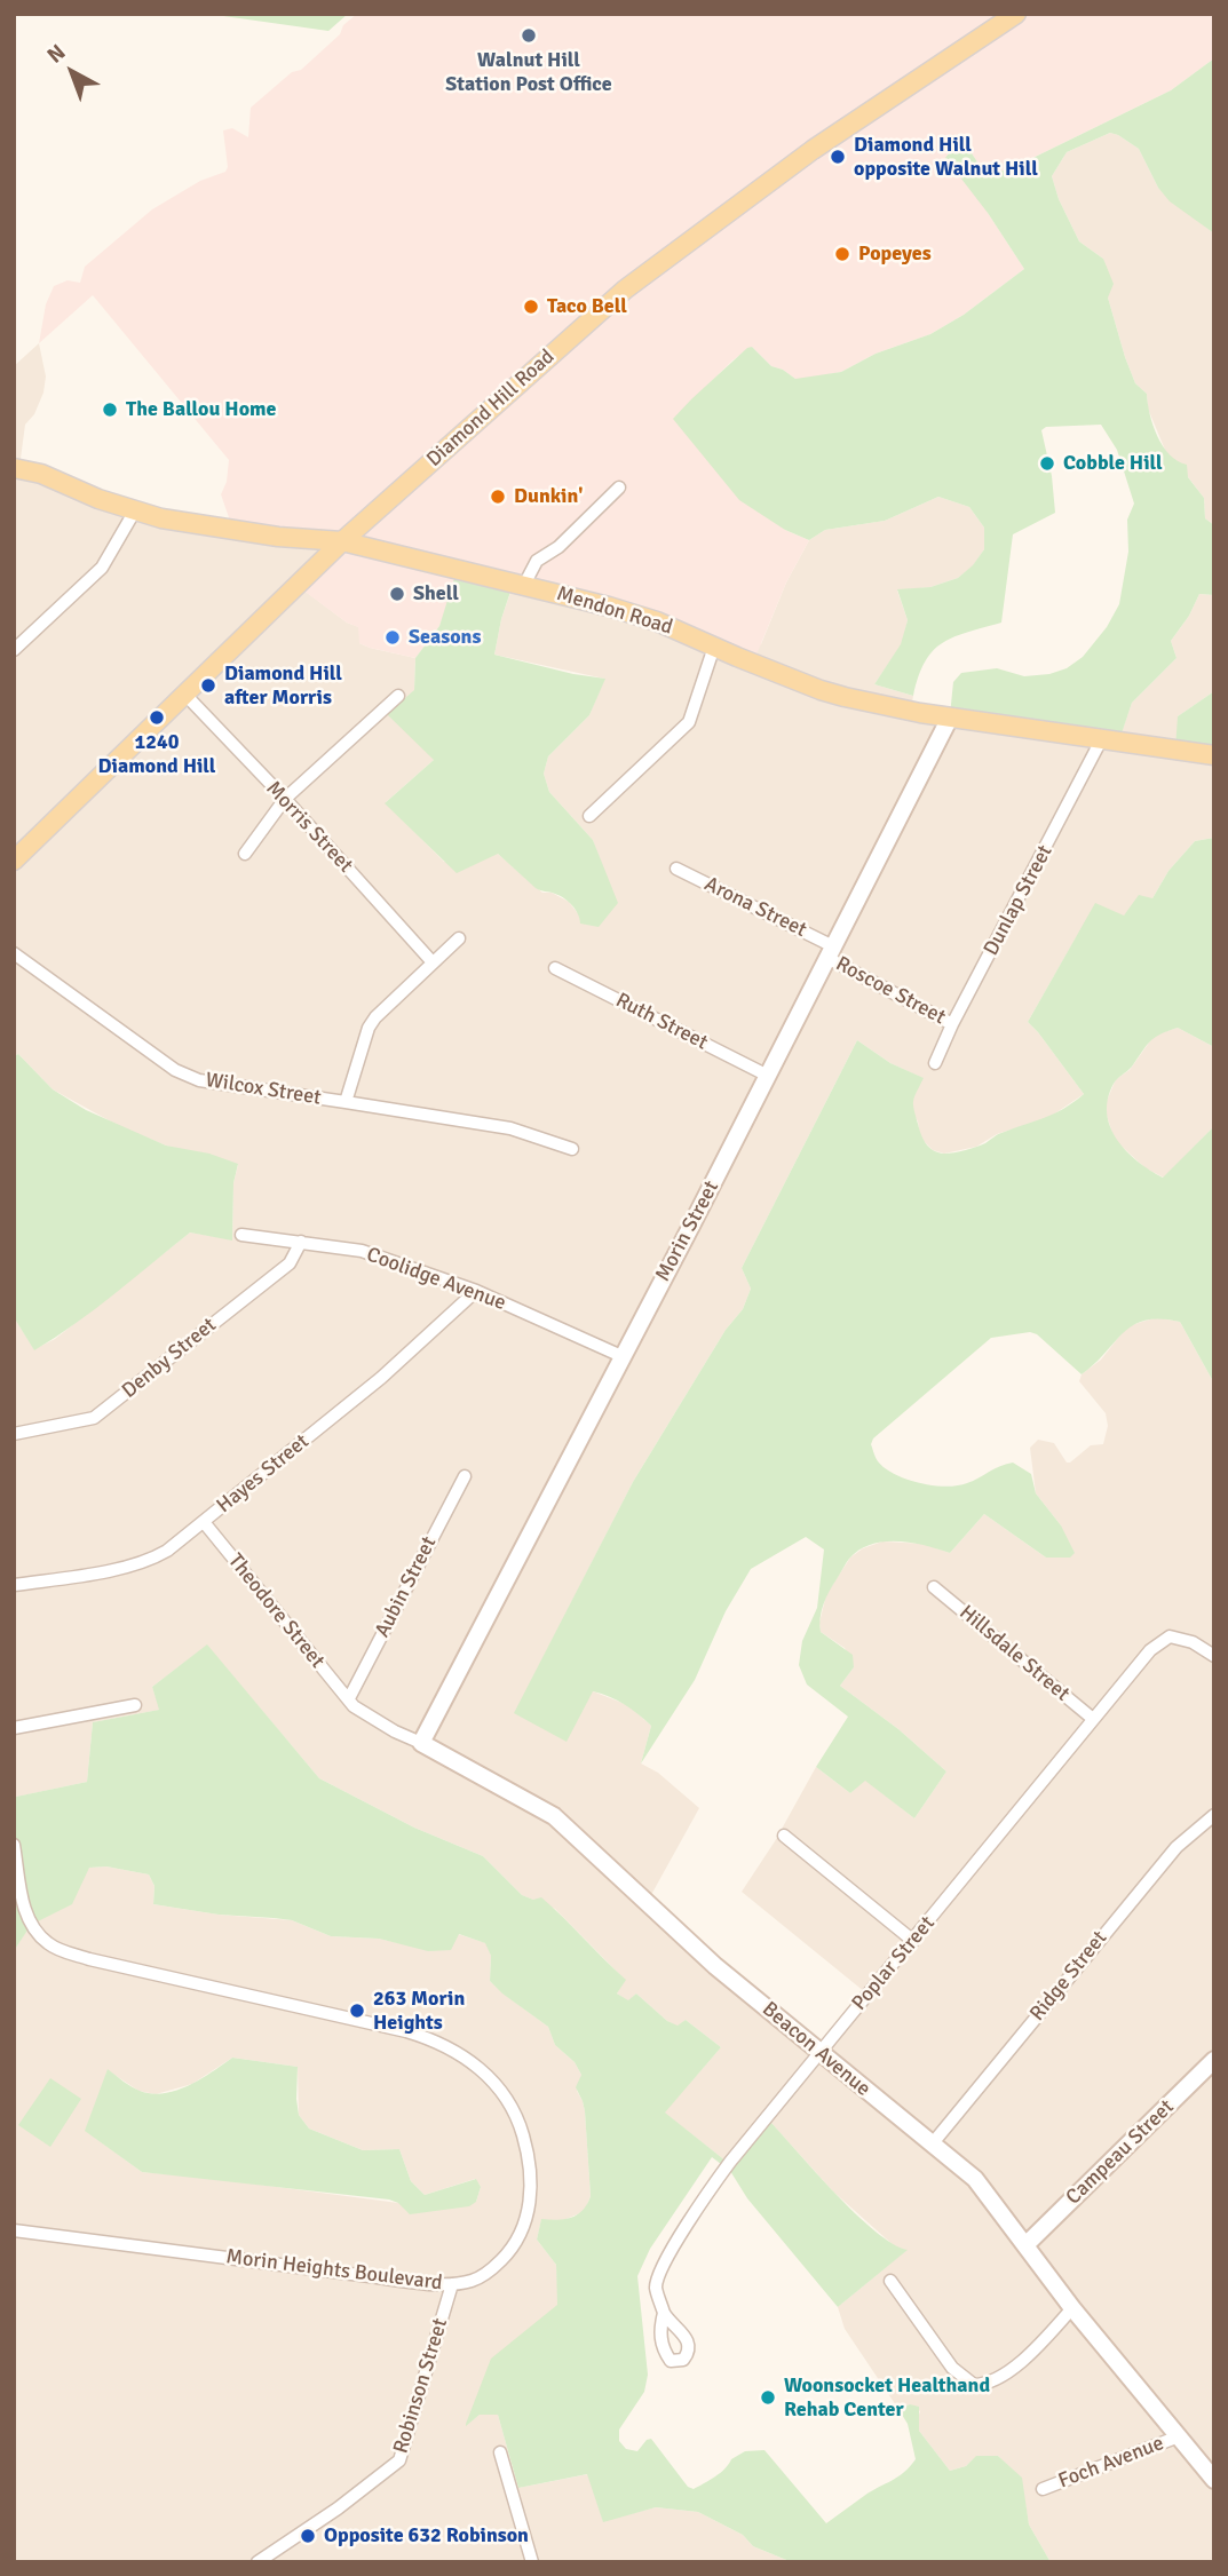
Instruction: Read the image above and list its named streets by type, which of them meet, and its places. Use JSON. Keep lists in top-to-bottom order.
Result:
{
  "streets": {
    "main road": ["Diamond Hill Road", "Mendon Road"],
    "street": [
      "Morris Street",
      "Dunlap Street",
      "Arona Street",
      "Roscoe Street",
      "Ruth Street",
      "Wilcox Street",
      "Morin Street",
      "Coolidge Avenue",
      "Denby Street",
      "Hayes Street",
      "Aubin Street",
      "Theodore Street",
      "Hillsdale Street",
      "Poplar Street",
      "Ridge Street",
      "Beacon Avenue",
      "Campeau Street",
      "Morin Heights Boulevard",
      "Robinson Street",
      "Foch Avenue"
    ]
  },
  "crossings": [
    ["Diamond Hill Road", "Mendon Road"],
    ["Diamond Hill Road", "Morris Street"],
    ["Mendon Road", "Dunlap Street"],
    ["Mendon Road", "Morin Street"],
    ["Morris Street", "Wilcox Street"],
    ["Dunlap Street", "Roscoe Street"],
    ["Arona Street", "Roscoe Street"],
    ["Arona Street", "Morin Street"],
    ["Roscoe Street", "Morin Street"],
    ["Ruth Street", "Morin Street"],
    ["Morin Street", "Coolidge Avenue"],
    ["Morin Street", "Beacon Avenue"],
    ["Coolidge Avenue", "Denby Street"],
    ["Coolidge Avenue", "Hayes Street"],
    ["Hayes Street", "Theodore Street"],
    ["Aubin Street", "Theodore Street"],
    ["Aubin Street", "Beacon Avenue"],
    ["Theodore Street", "Beacon Avenue"],
    ["Hillsdale Street", "Poplar Street"],
    ["Poplar Street", "Beacon Avenue"],
    ["Ridge Street", "Beacon Avenue"],
    ["Beacon Avenue", "Campeau Street"],
    ["Beacon Avenue", "Foch Avenue"],
    ["Morin Heights Boulevard", "Robinson Street"]
  ],
  "places": [
    "Walnut Hill Station Post Office",
    "Diamond Hill opposite Walnut Hill",
    "Popeyes",
    "Taco Bell",
    "The Ballou Home",
    "Cobble Hill",
    "Dunkin'",
    "Shell",
    "Seasons",
    "Diamond Hill after Morris",
    "1240 Diamond Hill",
    "263 Morin Heights",
    "Woonsocket Healthand Rehab Center",
    "Opposite 632 Robinson"
  ],
  "north": "top left"
}
